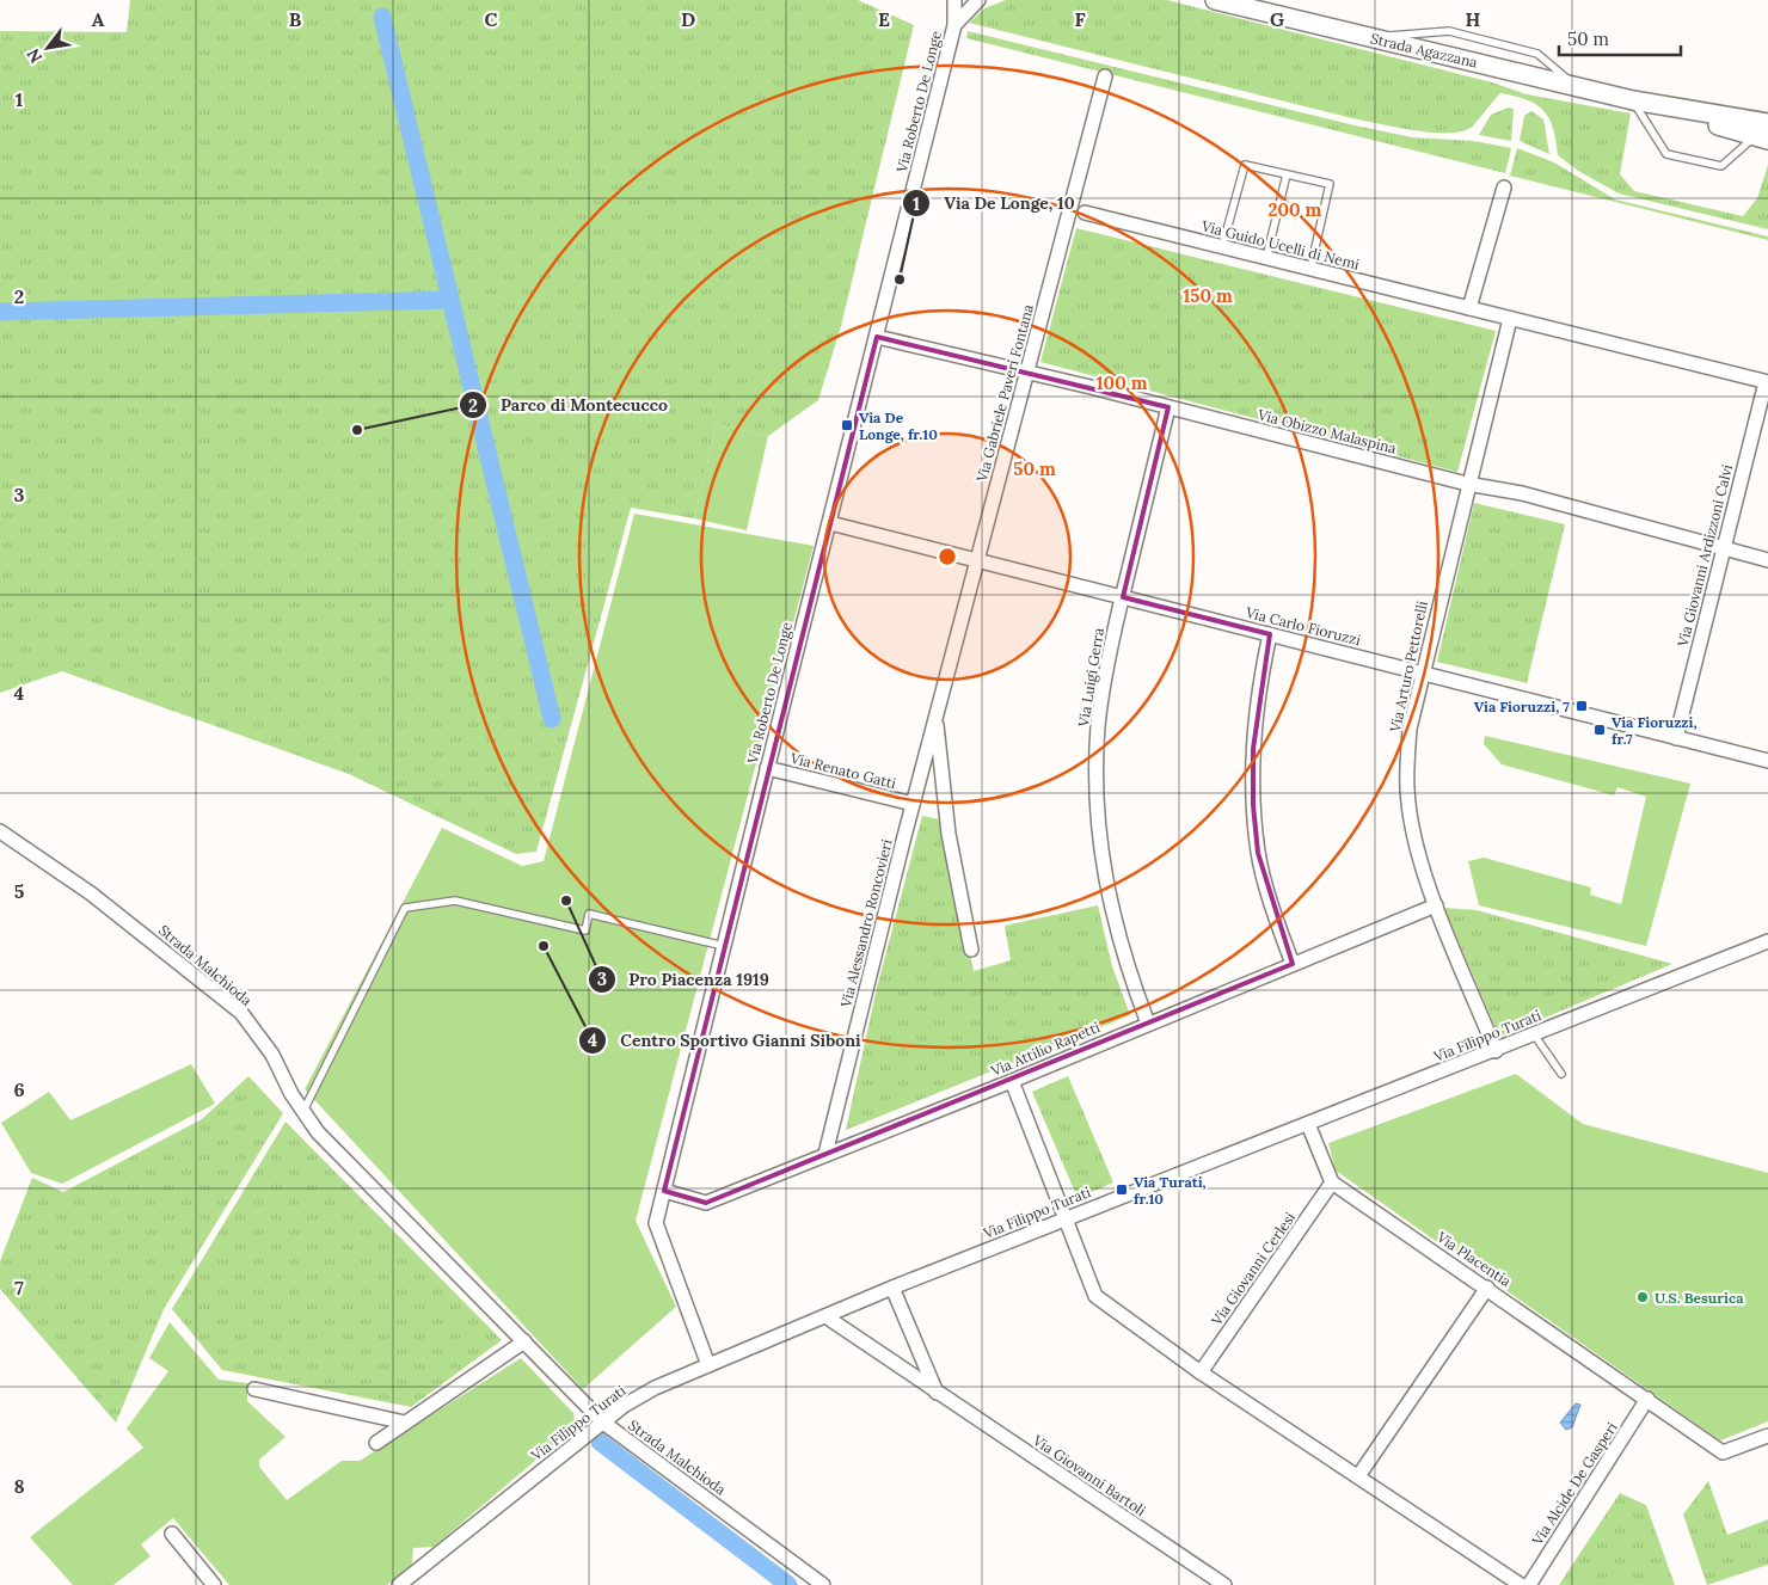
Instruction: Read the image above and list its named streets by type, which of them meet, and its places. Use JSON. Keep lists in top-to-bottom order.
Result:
{
  "streets": {
    "main road": ["Strada Agazzana"],
    "street": [
      "Via Roberto De Longe",
      "Via Guido Ucelli di Nemi",
      "Via Gabriele Paveri Fontana",
      "Via Obizzo Malaspina",
      "Via Giovanni Ardizzoni Calvi",
      "Via Carlo Fioruzzi",
      "Via Arturo Pettorelli",
      "Via Luigi Gerra",
      "Via Renato Gatti",
      "Via Alessandro Roncovieri",
      "Strada Malchioda",
      "Via Filippo Turati",
      "Via Attilio Rapetti",
      "Via Placentia",
      "Via Giovanni Cerlesi",
      "Via Giovanni Bartoli",
      "Via Alcide De Gasperi"
    ]
  },
  "crossings": [
    ["Via Roberto De Longe", "Via Obizzo Malaspina"],
    ["Via Roberto De Longe", "Via Carlo Fioruzzi"],
    ["Via Roberto De Longe", "Via Renato Gatti"],
    ["Via Roberto De Longe", "Via Filippo Turati"],
    ["Via Roberto De Longe", "Via Attilio Rapetti"],
    ["Via Guido Ucelli di Nemi", "Via Giovanni Ardizzoni Calvi"],
    ["Via Guido Ucelli di Nemi", "Via Arturo Pettorelli"],
    ["Via Gabriele Paveri Fontana", "Via Obizzo Malaspina"],
    ["Via Gabriele Paveri Fontana", "Via Carlo Fioruzzi"],
    ["Via Gabriele Paveri Fontana", "Via Renato Gatti"],
    ["Via Gabriele Paveri Fontana", "Via Alessandro Roncovieri"],
    ["Via Obizzo Malaspina", "Via Giovanni Ardizzoni Calvi"],
    ["Via Obizzo Malaspina", "Via Arturo Pettorelli"],
    ["Via Obizzo Malaspina", "Via Luigi Gerra"],
    ["Via Giovanni Ardizzoni Calvi", "Via Carlo Fioruzzi"],
    ["Via Carlo Fioruzzi", "Via Arturo Pettorelli"],
    ["Via Carlo Fioruzzi", "Via Luigi Gerra"],
    ["Via Arturo Pettorelli", "Via Filippo Turati"],
    ["Via Arturo Pettorelli", "Via Attilio Rapetti"],
    ["Via Luigi Gerra", "Via Attilio Rapetti"],
    ["Via Renato Gatti", "Via Alessandro Roncovieri"],
    ["Via Alessandro Roncovieri", "Via Attilio Rapetti"],
    ["Strada Malchioda", "Via Filippo Turati"],
    ["Via Filippo Turati", "Via Giovanni Bartoli"],
    ["Via Placentia", "Via Giovanni Cerlesi"],
    ["Via Placentia", "Via Alcide De Gasperi"]
  ],
  "places": {
    "other": [
      "Via De Longe, 10",
      "Parco di Montecucco",
      "Pro Piacenza 1919",
      "Centro Sportivo Gianni Siboni",
      "U.S. Besurica"
    ],
    "transit": [
      "Via De Longe, fr.10",
      "Via Fioruzzi, 7",
      "Via Fioruzzi, fr.7",
      "Via Turati, fr.10"
    ]
  },
  "scale_bar": "50 m",
  "north": "bottom left",
  "grid": {
    "columns": [
      "A",
      "B",
      "C",
      "D",
      "E",
      "F",
      "G",
      "H"
    ],
    "rows": [
      "1",
      "2",
      "3",
      "4",
      "5",
      "6",
      "7",
      "8"
    ]
  },
  "rings": [
    "200 m",
    "150 m",
    "100 m",
    "50 m"
  ]
}
